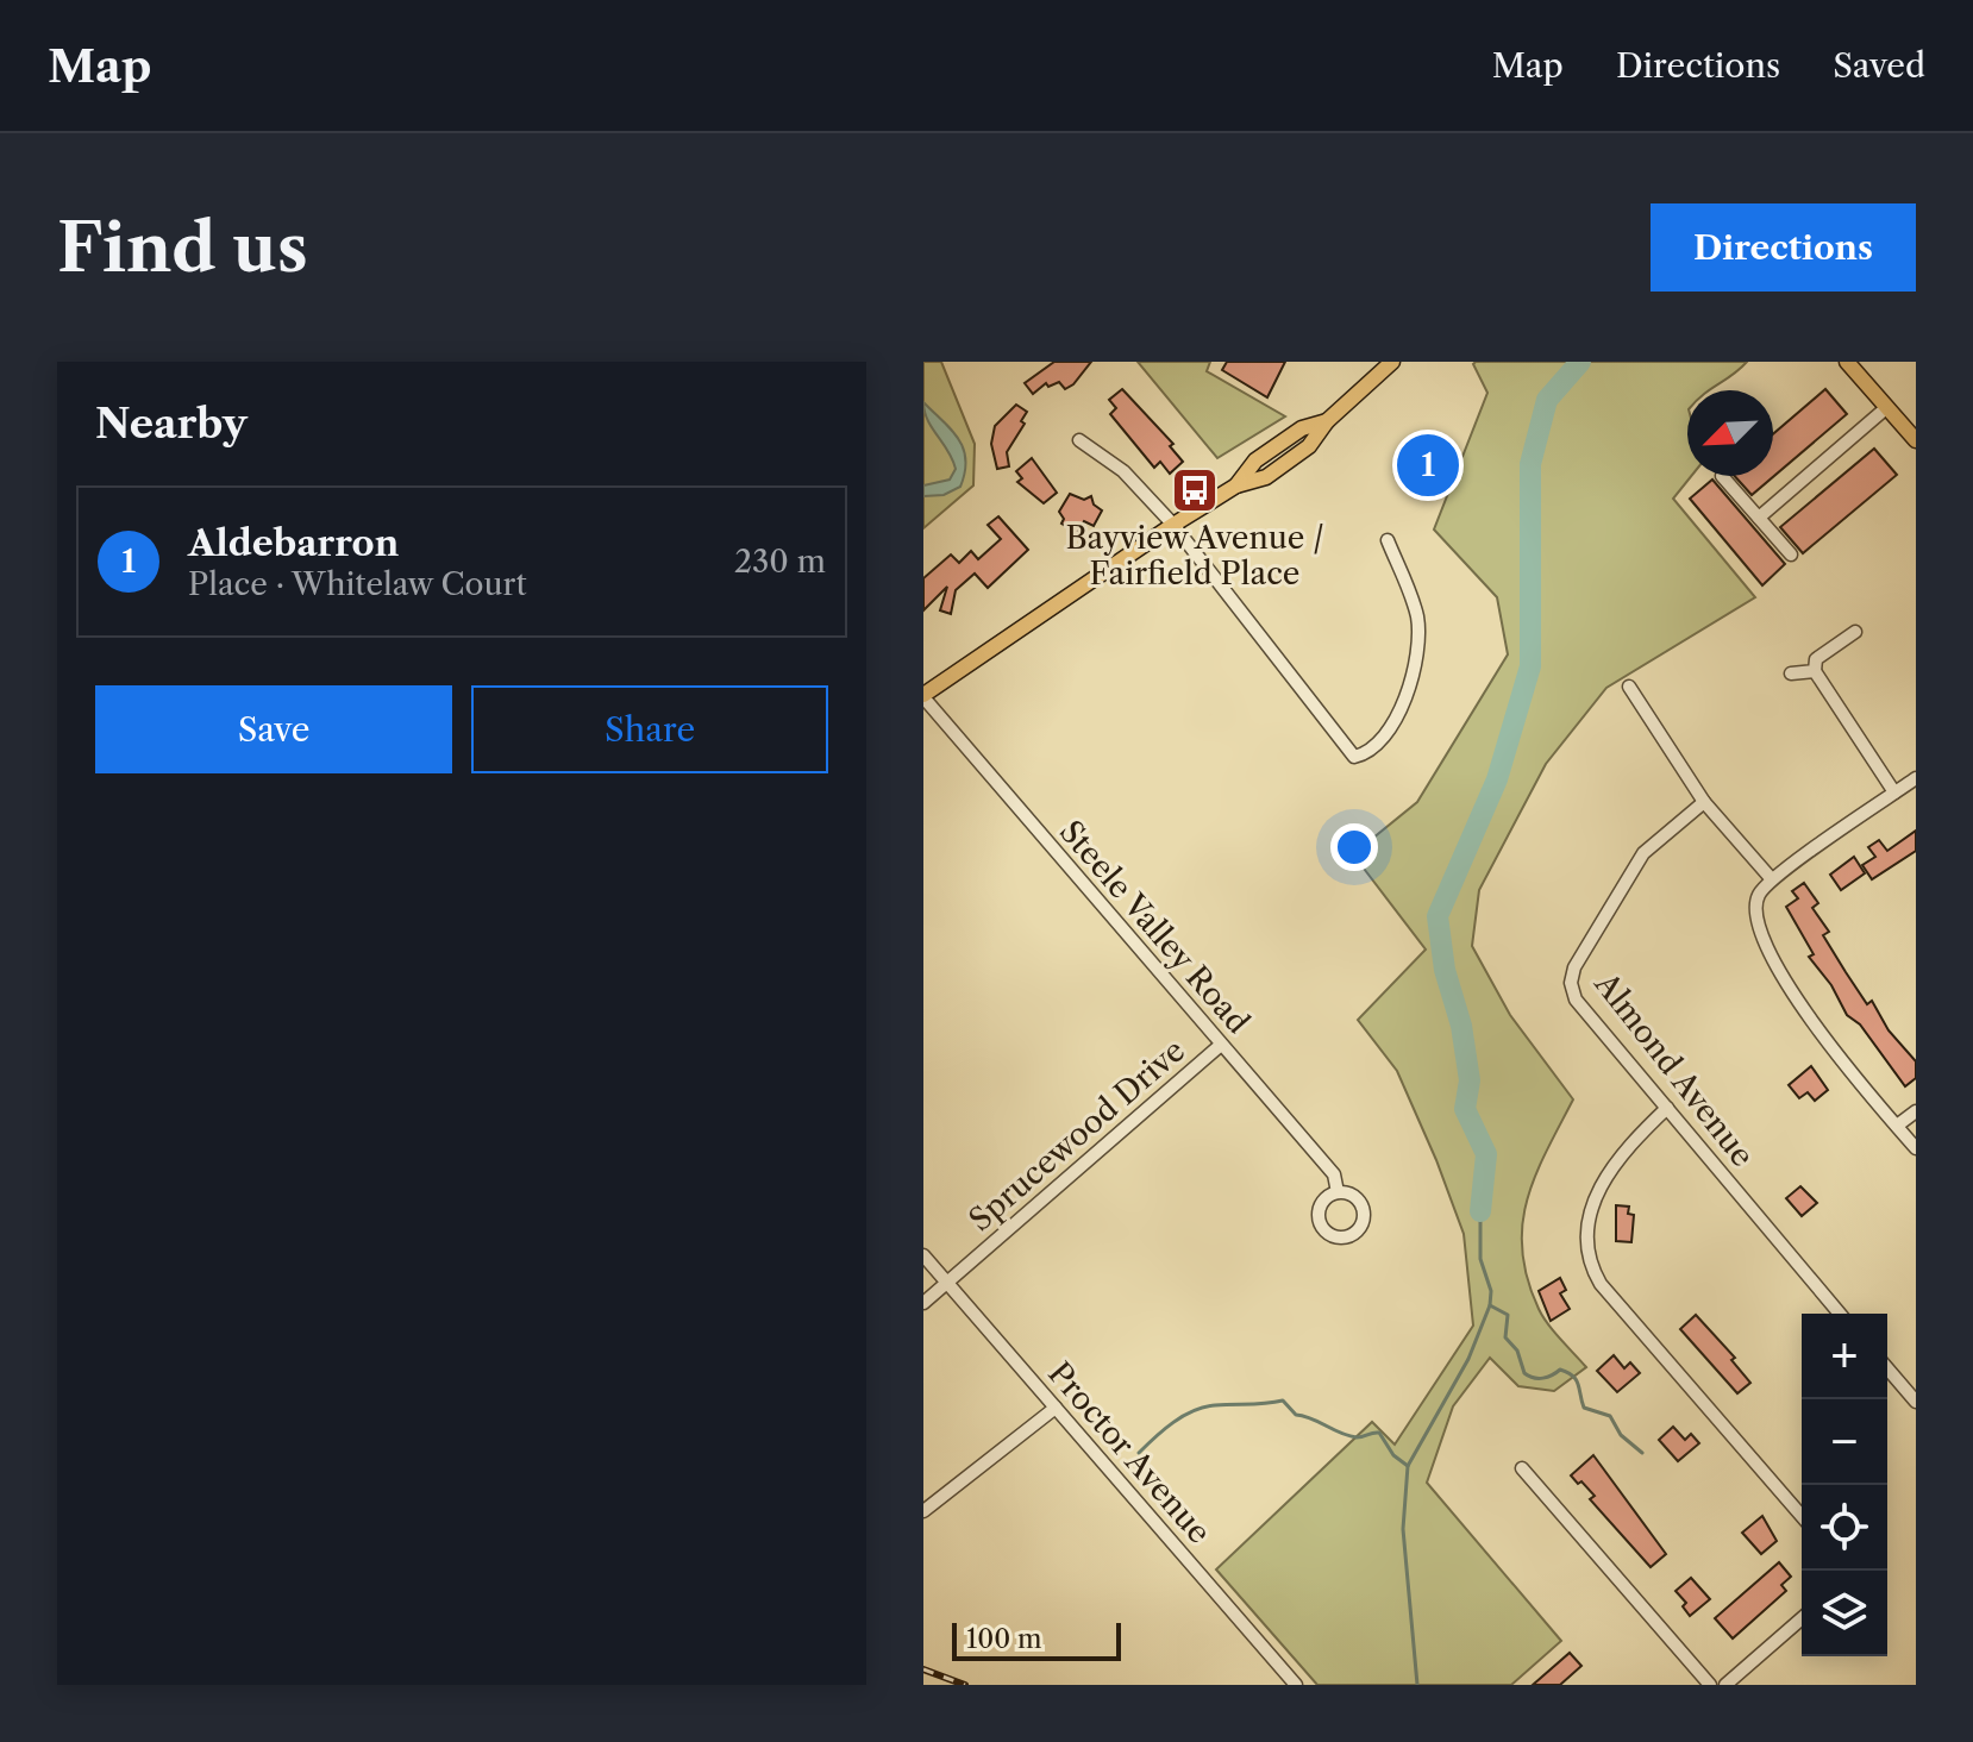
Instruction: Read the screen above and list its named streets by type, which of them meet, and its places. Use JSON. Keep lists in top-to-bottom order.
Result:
{
  "streets": {
    "street": [
      "Steele Valley Road",
      "Almond Avenue",
      "Sprucewood Drive",
      "Proctor Avenue"
    ]
  },
  "crossings": [
    ["Steele Valley Road", "Sprucewood Drive"],
    ["Sprucewood Drive", "Proctor Avenue"]
  ],
  "places": {
    "bus stop": ["Bayview Avenue / Fairfield Place"]
  },
  "scale_bar": "100 m",
  "north": "bottom left",
  "page": {
    "header": "Map",
    "nav": ["Map", "Directions", "Saved"],
    "buttons": [
      "Directions",
      ["Save", "Share"]
    ],
    "title": "Find us",
    "heading": "Nearby",
    "pins": "1",
    "list": [
      {
        "mark": "1",
        "name": "Aldebarron",
        "note": "Place · Whitelaw Court",
        "value": "230 m"
      }
    ],
    "map_buttons": ["+", "−"],
    "scale": "100 m"
  }
}
